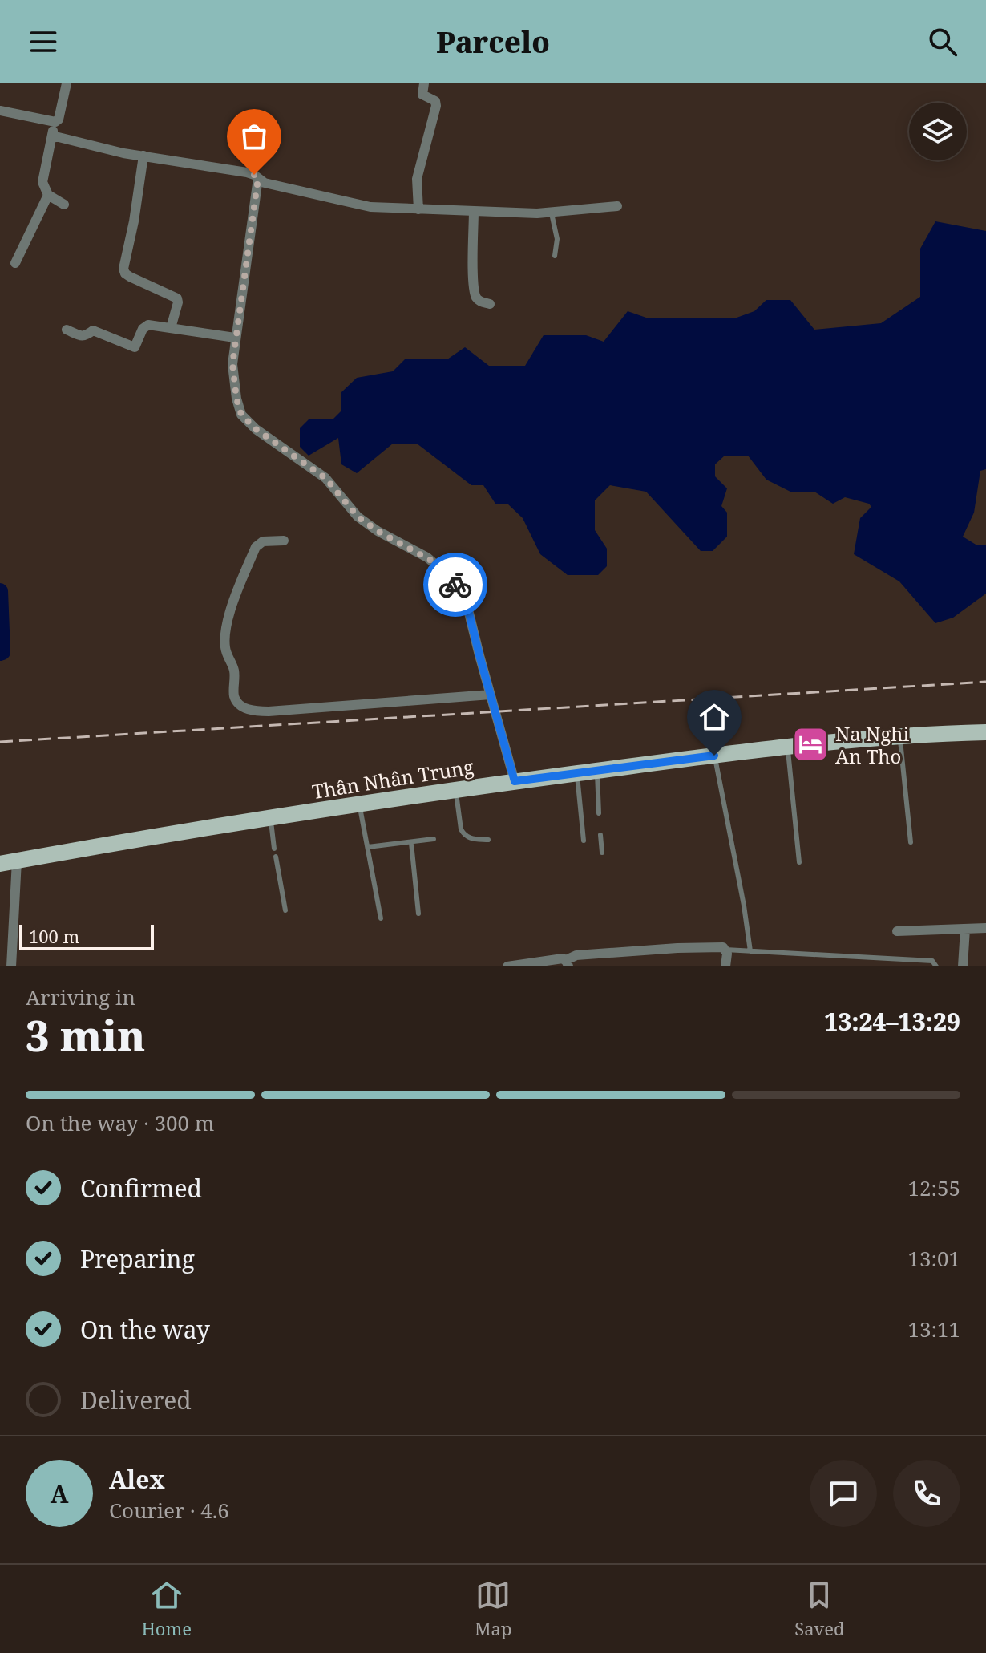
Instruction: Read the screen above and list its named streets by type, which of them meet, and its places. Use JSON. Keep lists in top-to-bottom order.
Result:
{
  "streets": {
    "main road": ["Thân Nhân Trung"]
  },
  "places": {
    "hotel": ["Na Nghi An Tho"]
  },
  "scale_bar": "100 m",
  "page": {
    "header": "Parcelo",
    "scale": "100 m",
    "heading": ["3 min", "Arriving in", "13:24–13:29"],
    "panel": ["Alex", "Courier · 4.6"],
    "bar": "On the way · 300 m",
    "list": [
      ["Confirmed", "12:55"],
      ["Preparing", "13:01"],
      ["On the way", "13:11"],
      "Delivered"
    ],
    "round": "A",
    "tabs": ["Home", "Map", "Saved"]
  }
}
